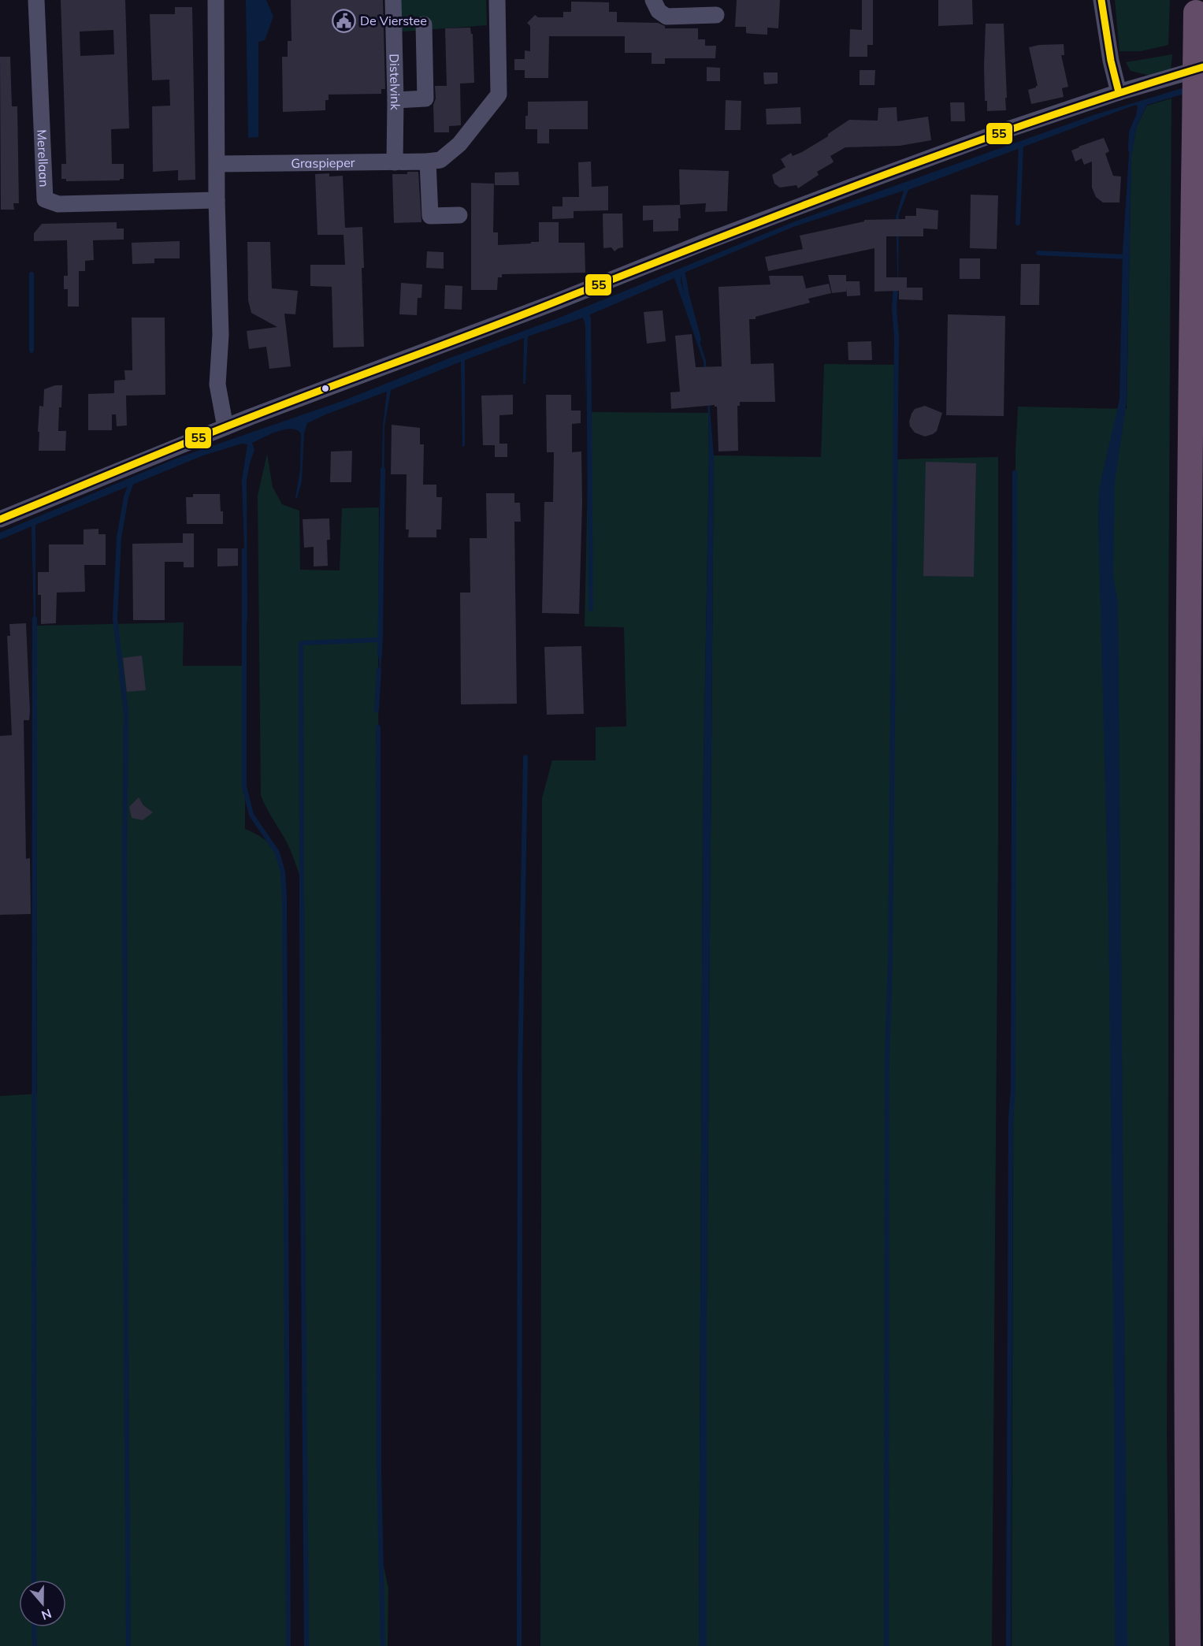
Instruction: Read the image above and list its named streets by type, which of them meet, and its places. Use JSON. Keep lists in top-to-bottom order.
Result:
{
  "streets": {
    "street": ["Distelvink", "Merellaan", "Graspieper"]
  },
  "crossings": [
    ["Distelvink", "Graspieper"]
  ],
  "places": {
    "public building": ["De Vierstee"]
  },
  "lines": ["transit line 55"],
  "north": "bottom"
}
